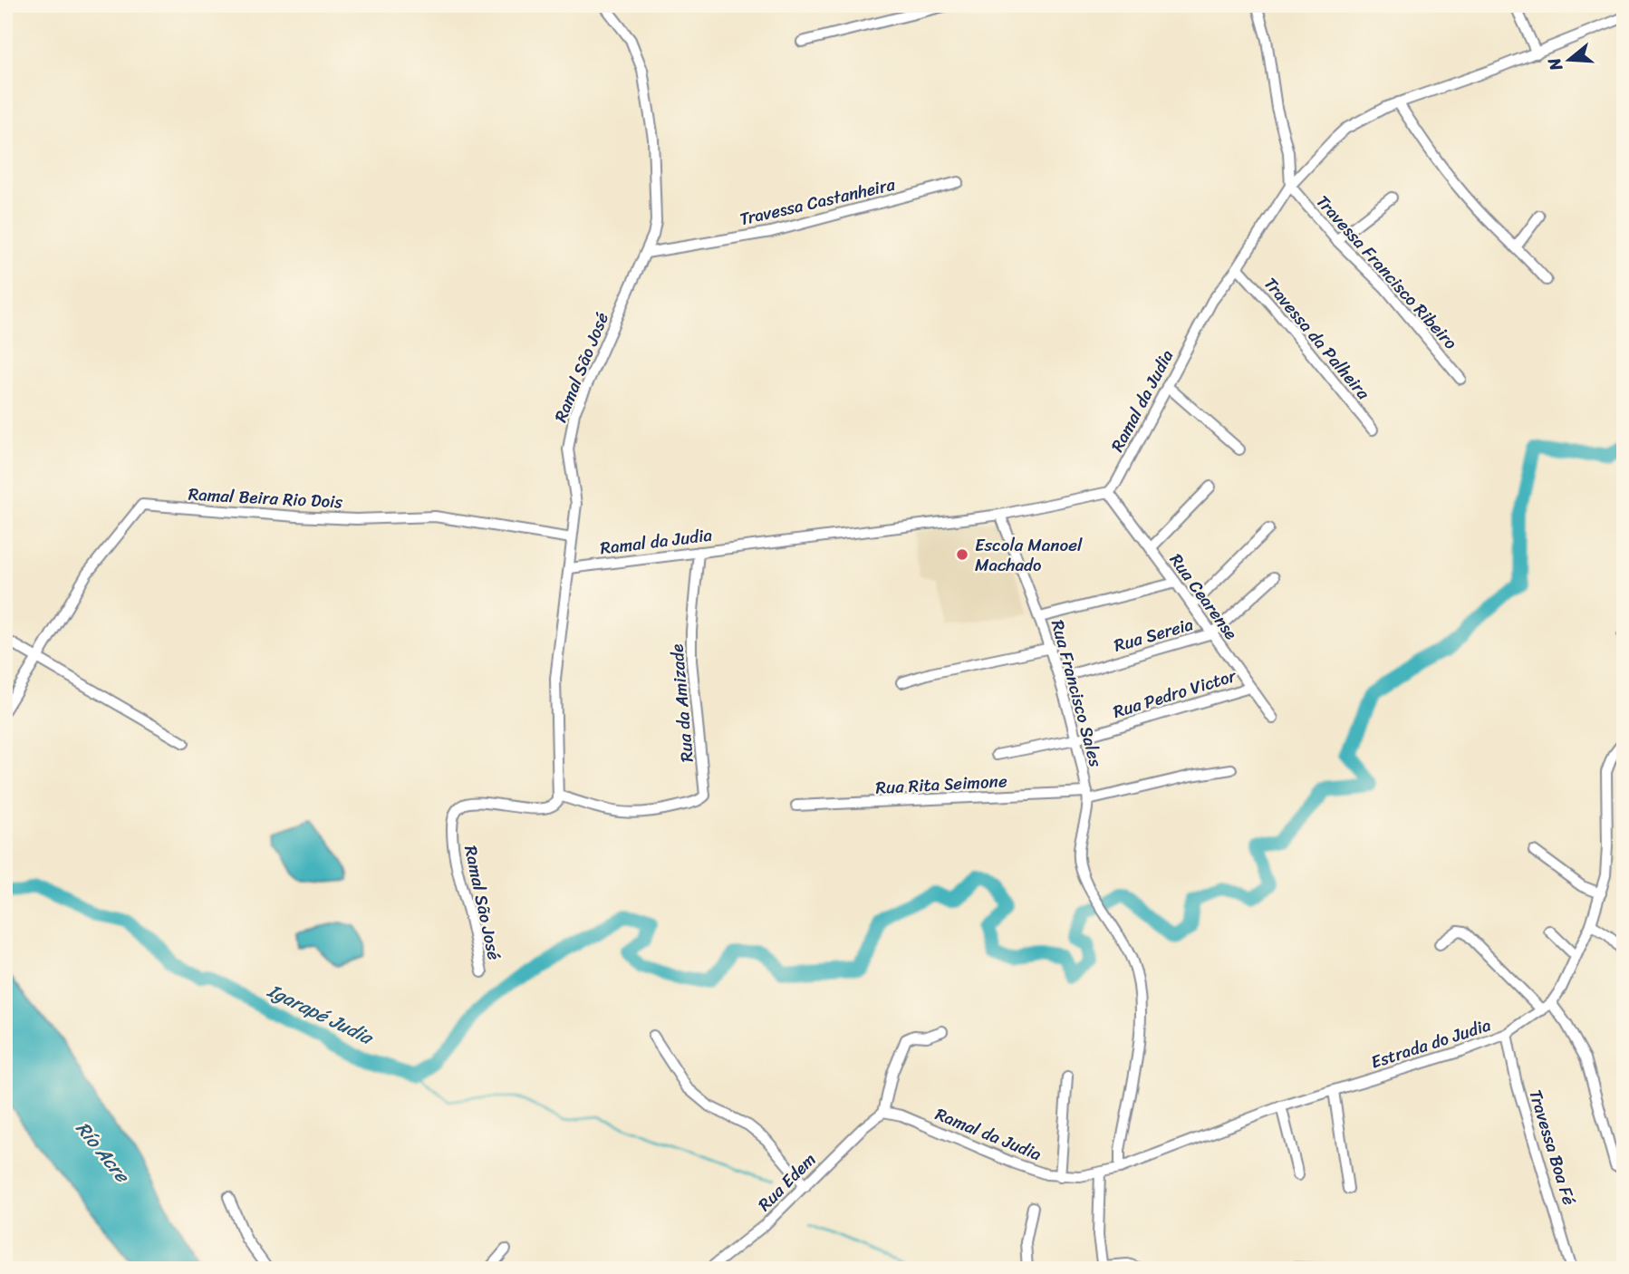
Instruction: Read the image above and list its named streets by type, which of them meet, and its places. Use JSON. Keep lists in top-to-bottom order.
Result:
{
  "streets": {
    "street": [
      "Travessa Castanheira",
      "Travessa Francisco Ribeiro",
      "Travessa da Palheira",
      "Ramal São José",
      "Ramal da Judia",
      "Ramal Beira Rio Dois",
      "Rua Cearense",
      "Rua Sereia",
      "Rua Francisco Sales",
      "Rua Pedro Victor",
      "Rua da Amizade",
      "Rua Rita Seimone",
      "Estrada do Judia",
      "Travessa Boa Fé",
      "Rua Edem"
    ]
  },
  "crossings": [
    ["Travessa Castanheira", "Ramal São José"],
    ["Travessa Francisco Ribeiro", "Ramal da Judia"],
    ["Travessa da Palheira", "Ramal da Judia"],
    ["Ramal São José", "Ramal da Judia"],
    ["Ramal São José", "Ramal Beira Rio Dois"],
    ["Ramal São José", "Rua da Amizade"],
    ["Ramal da Judia", "Rua Cearense"],
    ["Ramal da Judia", "Rua Francisco Sales"],
    ["Ramal da Judia", "Rua da Amizade"],
    ["Ramal da Judia", "Estrada do Judia"],
    ["Ramal da Judia", "Rua Edem"],
    ["Rua Cearense", "Rua Sereia"],
    ["Rua Cearense", "Rua Pedro Victor"],
    ["Rua Sereia", "Rua Francisco Sales"],
    ["Rua Francisco Sales", "Rua Pedro Victor"],
    ["Rua Francisco Sales", "Rua Rita Seimone"],
    ["Rua Francisco Sales", "Estrada do Judia"],
    ["Estrada do Judia", "Travessa Boa Fé"]
  ],
  "water": ["Igarapé Judia", "Río Acre"],
  "places": ["Escola Manoel Machado"],
  "north": "left"
}
